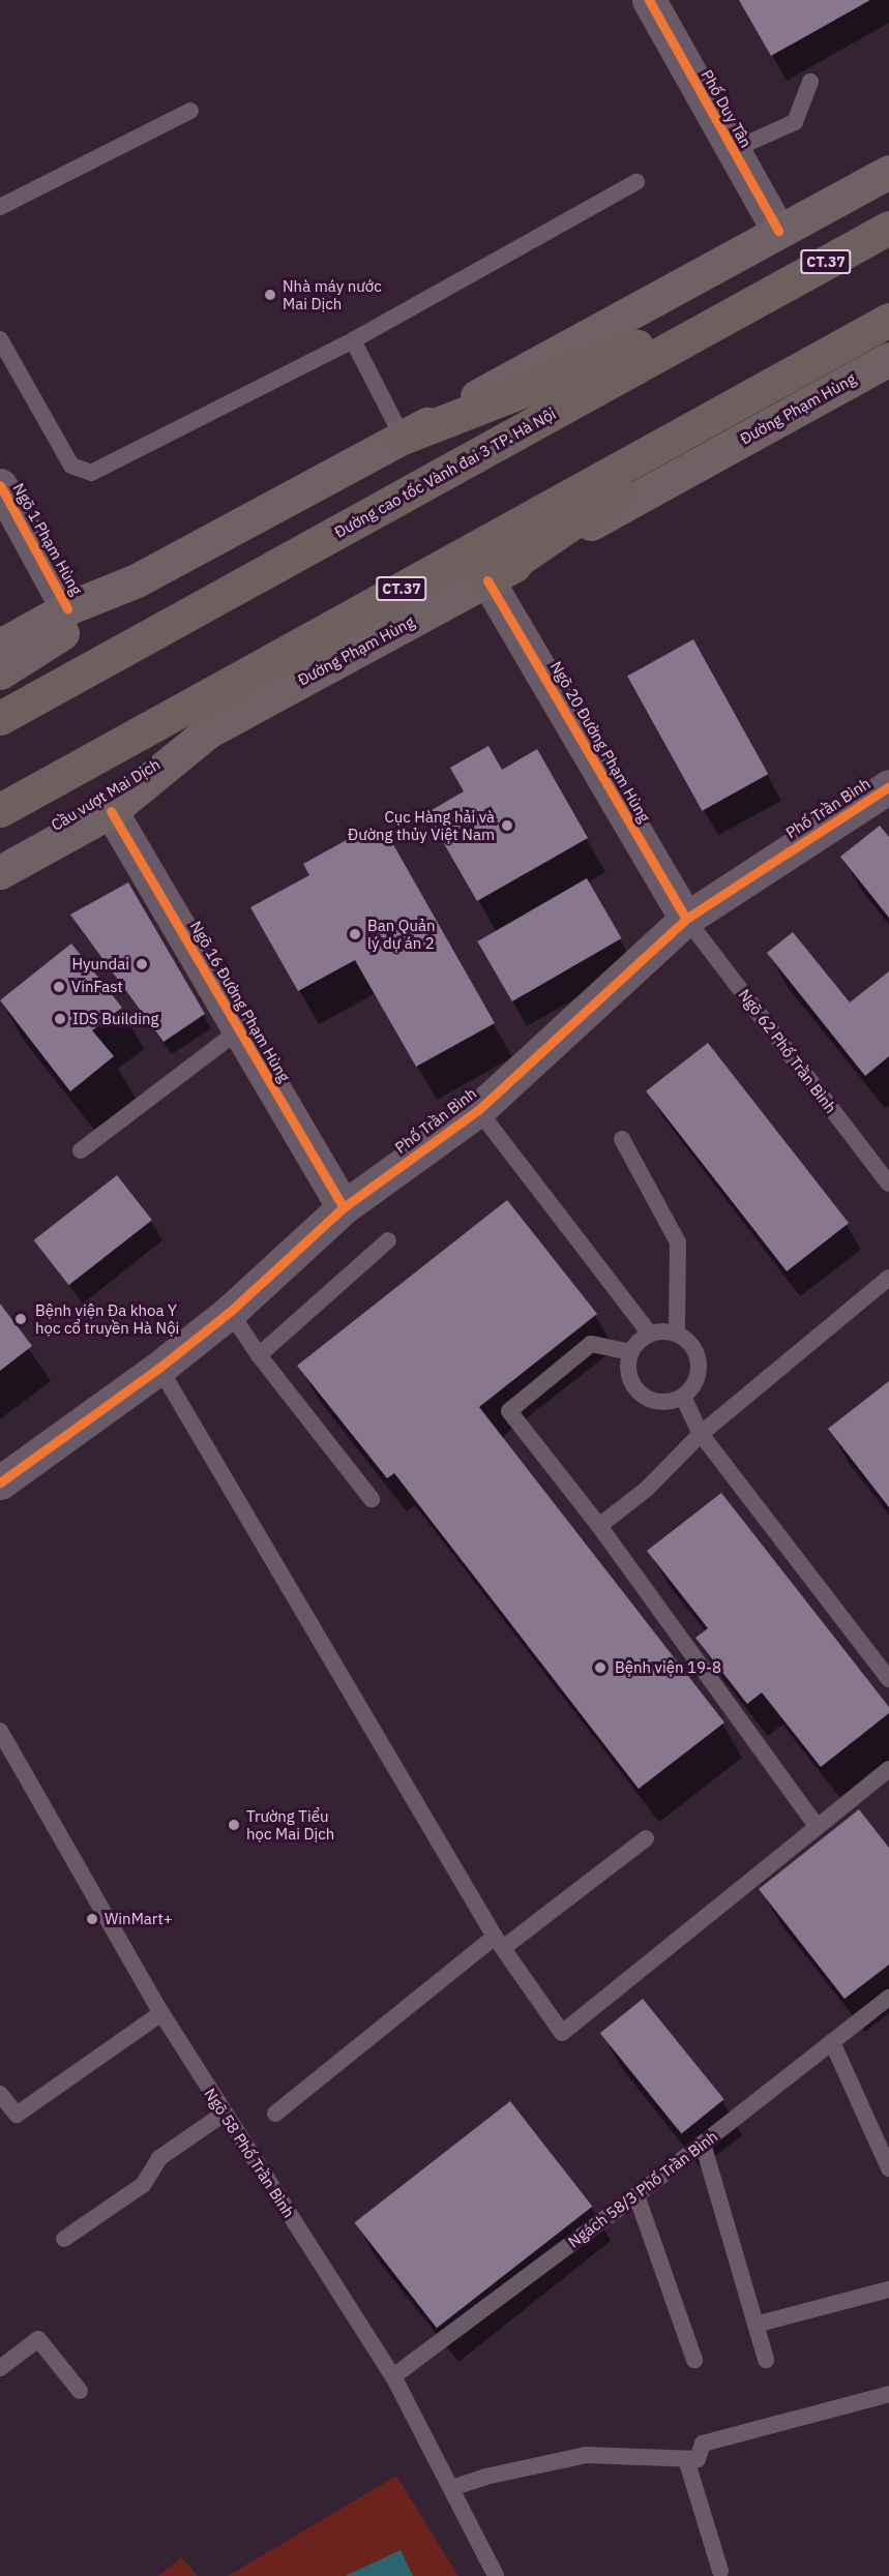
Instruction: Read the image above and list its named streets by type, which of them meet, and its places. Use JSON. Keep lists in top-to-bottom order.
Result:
{
  "streets": {
    "highway": ["CT.37", "Đường cao tốc Vành đai 3 TP. Hà Nội"],
    "main road": ["Đường Phạm Hùng", "Cầu vượt Mai Dịch"],
    "street": [
      "Phố Duy Tân",
      "Ngõ 1 Phạm Hùng",
      "Ngõ 20 Đường Phạm Hùng",
      "Phố Trần Bình",
      "Ngõ 16 Đường Phạm Hùng"
    ],
    "lane": ["Ngõ 62 Phố Trần Bình", "Ngõ 58 Phố Trần Bình", "Ngách 58/3 Phố Trần Bình"]
  },
  "crossings": [
    ["Đường Phạm Hùng", "Ngõ 20 Đường Phạm Hùng"],
    ["Đường Phạm Hùng", "Cầu vượt Mai Dịch"],
    ["Đường Phạm Hùng", "Ngõ 16 Đường Phạm Hùng"],
    ["Ngõ 20 Đường Phạm Hùng", "Phố Trần Bình"],
    ["Ngõ 20 Đường Phạm Hùng", "Ngõ 62 Phố Trần Bình"],
    ["Phố Trần Bình", "Ngõ 16 Đường Phạm Hùng"],
    ["Phố Trần Bình", "Ngõ 62 Phố Trần Bình"],
    ["Ngõ 58 Phố Trần Bình", "Ngách 58/3 Phố Trần Bình"]
  ],
  "places": [
    "Nhà máy nước Mai Dịch",
    "Cục Hàng hải và Đường thủy Việt Nam",
    "Ban Quản lý dự án 2",
    "Hyundai",
    "VinFast",
    "IDS Building",
    "Bệnh viện Đa khoa Y học cổ truyền Hà Nội",
    "Bệnh viện 19-8",
    "Trường Tiểu học Mai Dịch",
    "WinMart+"
  ]
}
